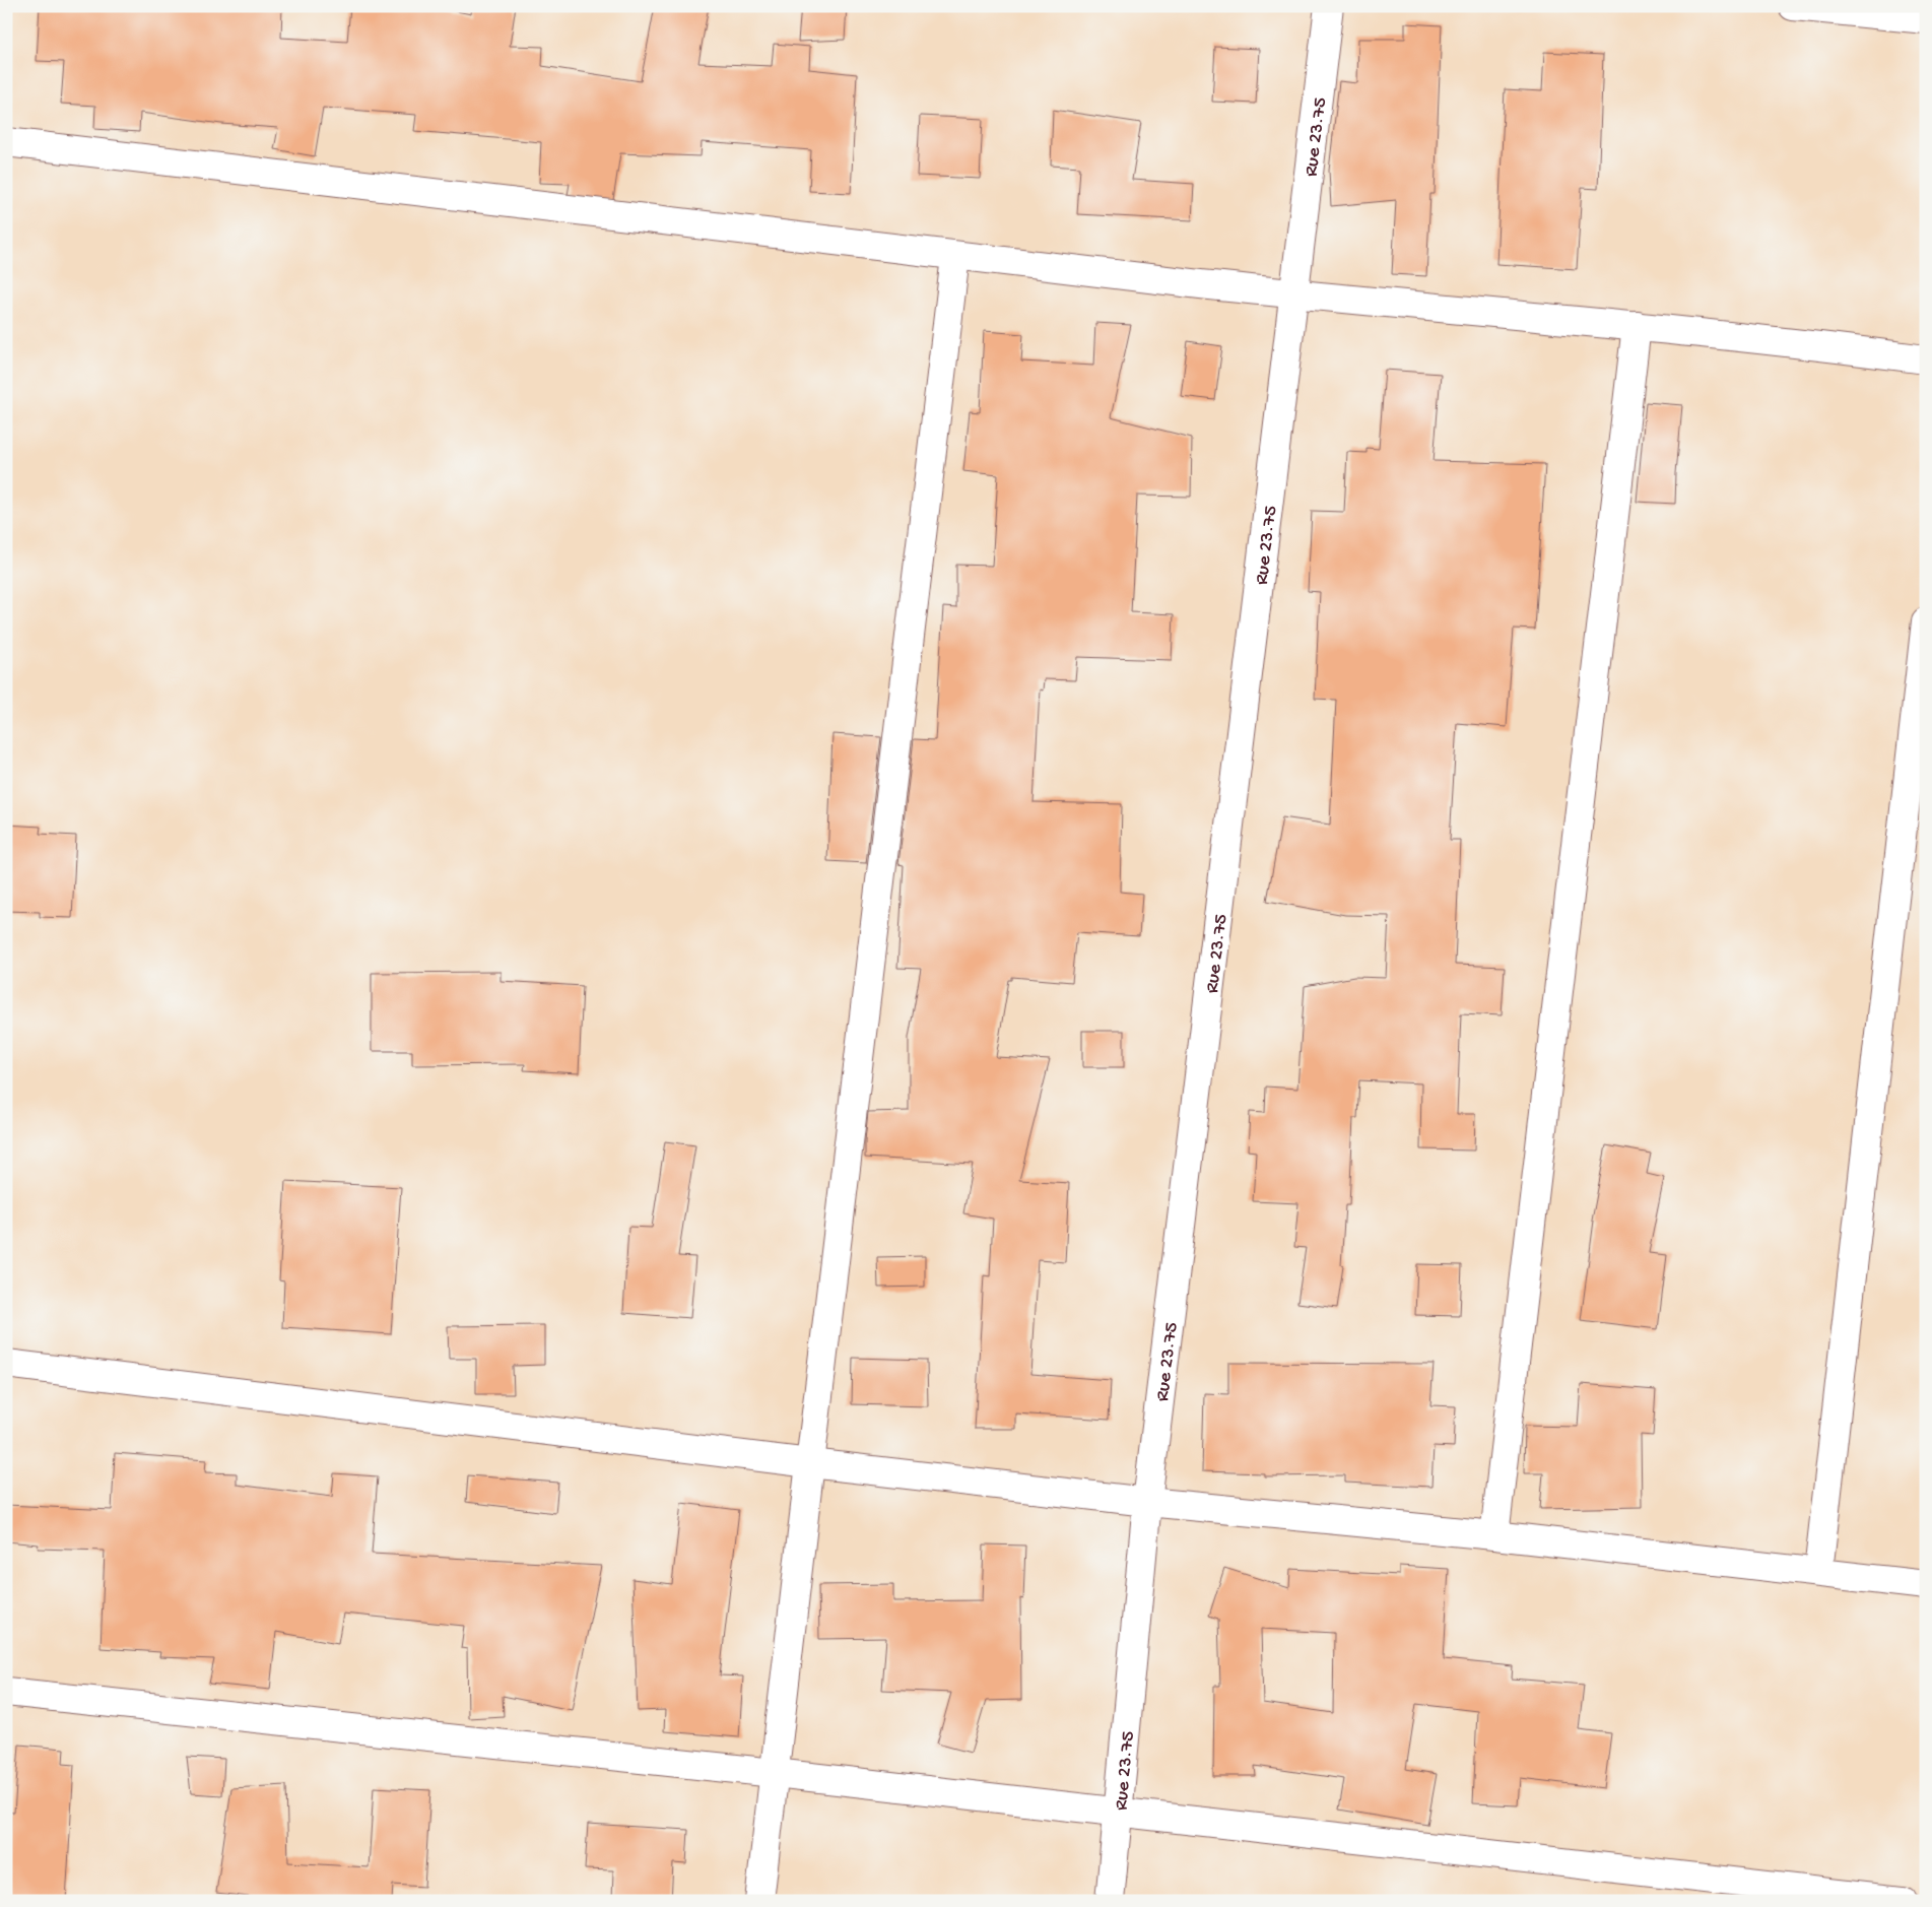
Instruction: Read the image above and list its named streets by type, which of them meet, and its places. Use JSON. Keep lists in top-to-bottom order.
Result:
{
  "streets": {
    "street": ["Rue 23.75"]
  }
}
